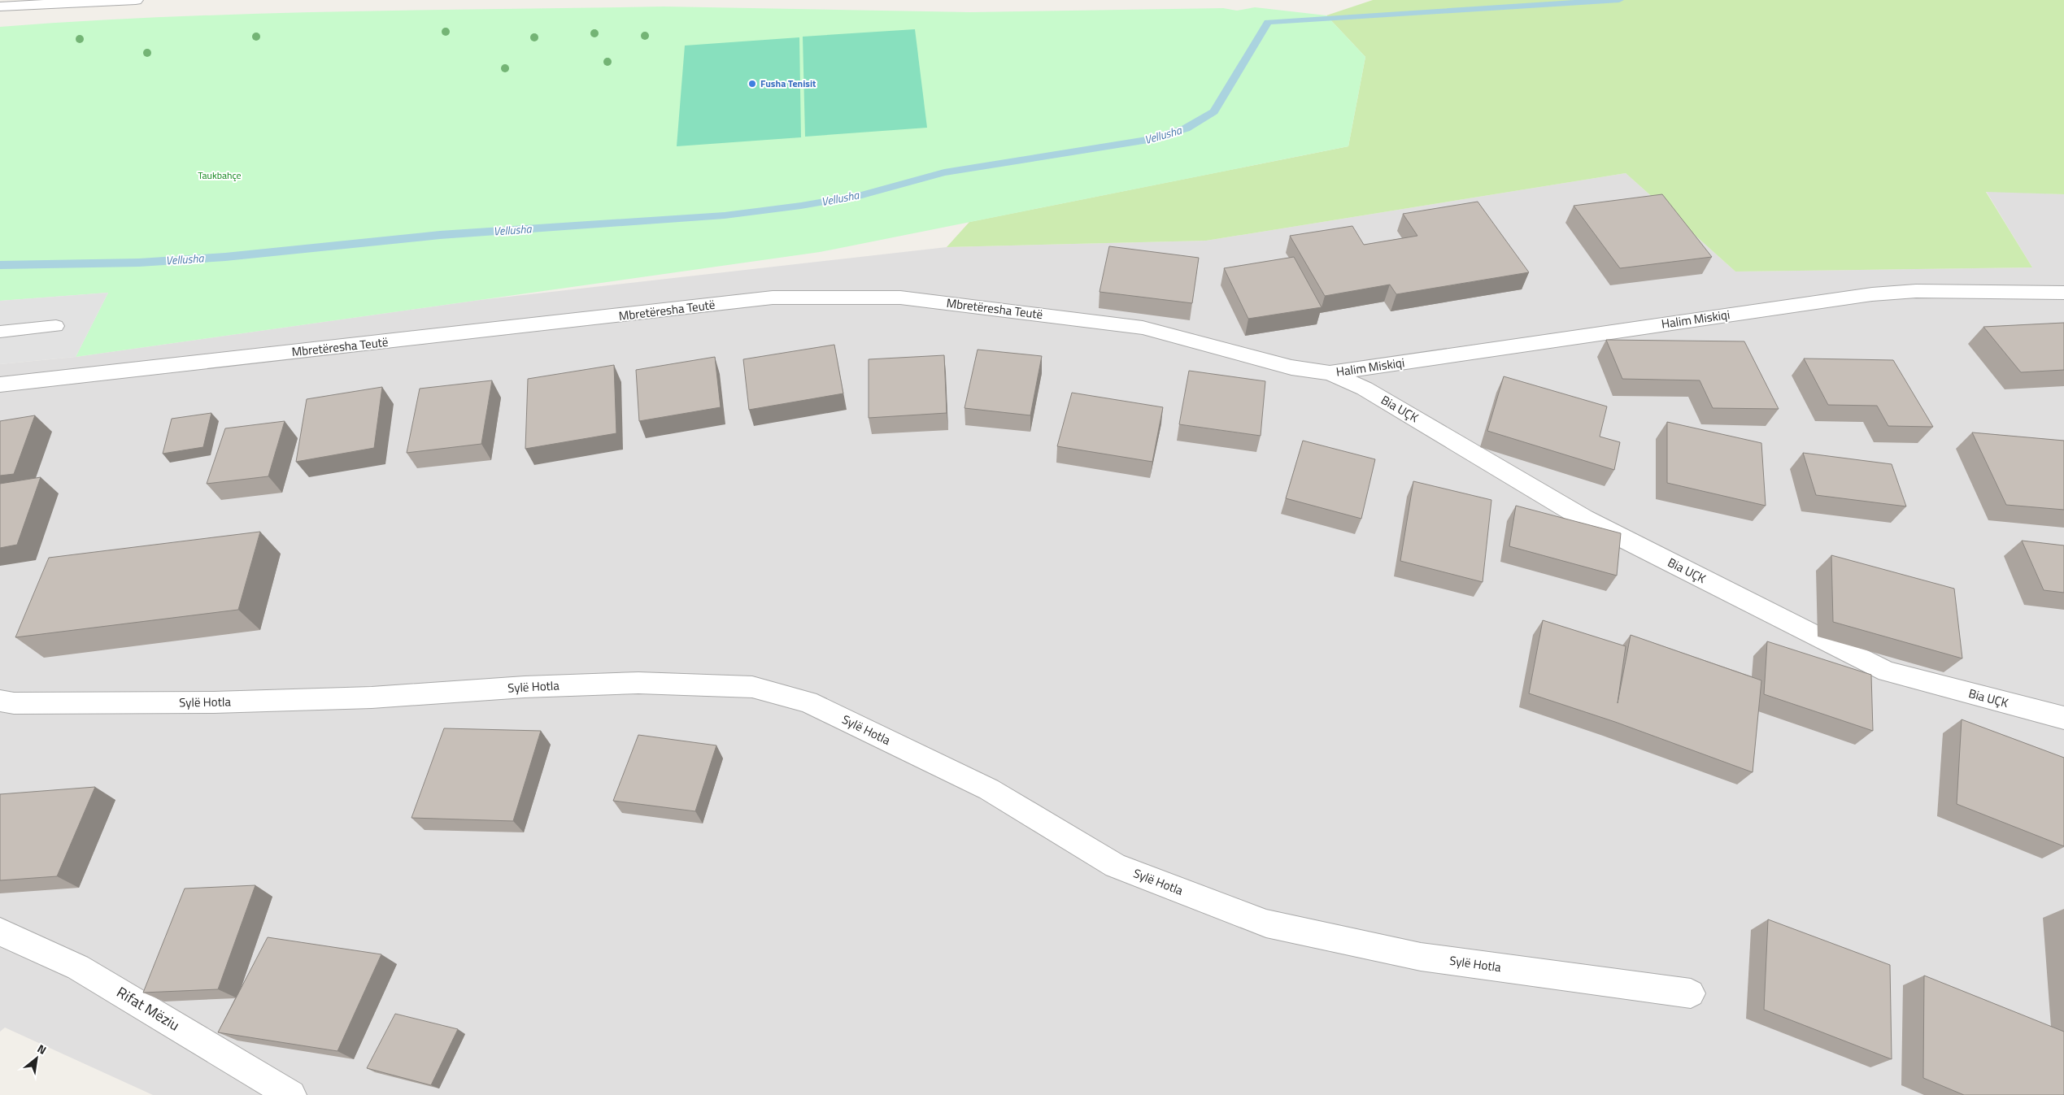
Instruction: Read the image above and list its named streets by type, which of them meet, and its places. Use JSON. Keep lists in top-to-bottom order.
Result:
{
  "streets": {
    "street": [
      "Mbretëresha Teutë",
      "Halim Miskiqi",
      "Bia UÇK",
      "Sylë Hotla",
      "Rifat Mëziu"
    ]
  },
  "crossings": [
    ["Mbretëresha Teutë", "Halim Miskiqi"],
    ["Mbretëresha Teutë", "Bia UÇK"],
    ["Halim Miskiqi", "Bia UÇK"]
  ],
  "water": ["Vellusha"],
  "parks": ["Taukbahçe"],
  "places": ["Fusha Tenisit"],
  "north": "top right"
}
